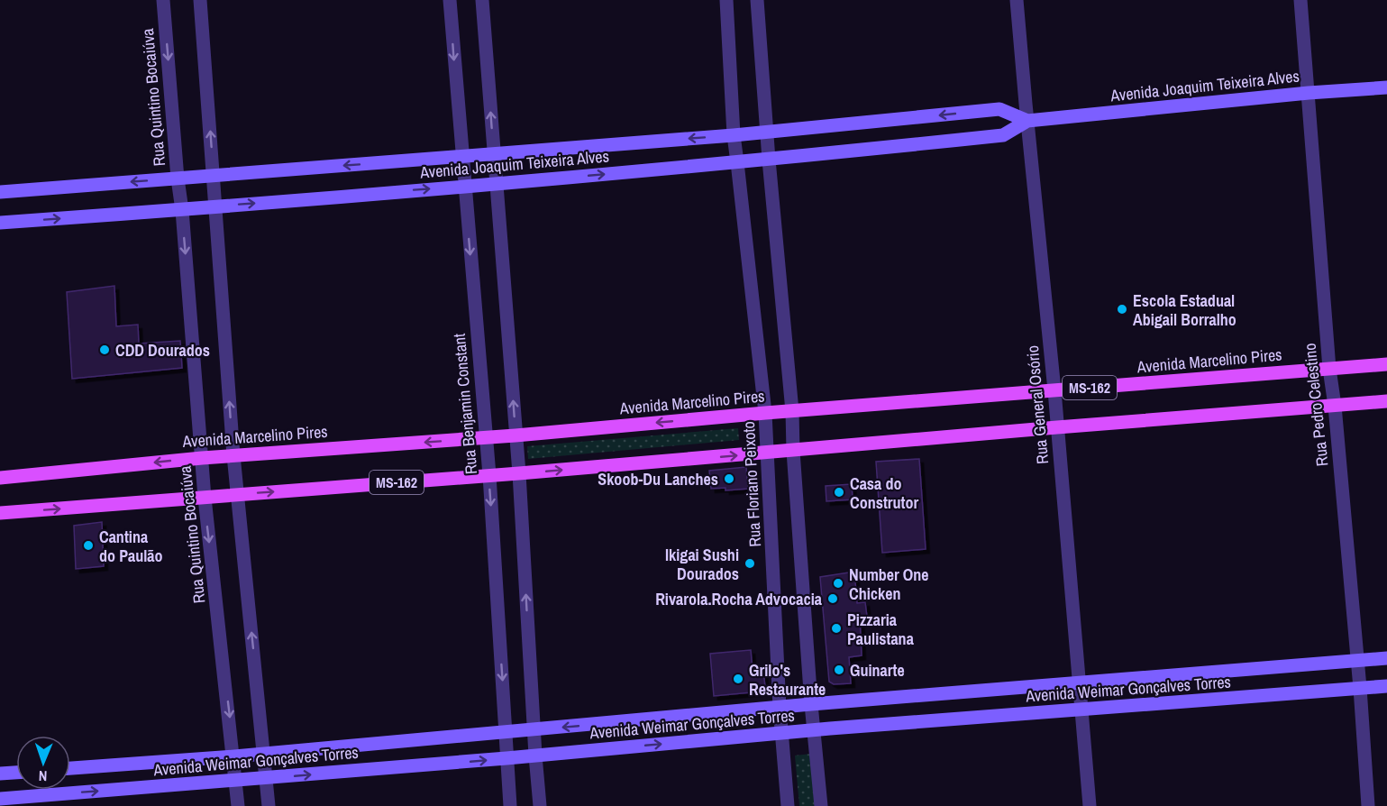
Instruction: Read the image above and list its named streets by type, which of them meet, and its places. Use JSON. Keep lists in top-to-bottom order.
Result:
{
  "streets": {
    "main road": [
      "Avenida Joaquim Teixeira Alves",
      "Avenida Marcelino Pires",
      "MS-162",
      "Avenida Weimar Gonçalves Torres"
    ],
    "street": [
      "Rua Quintino Bocaiúva",
      "Rua Benjamin Constant",
      "Rua General Osório",
      "Rua Pedro Celestino",
      "Rua Floriano Peixoto"
    ]
  },
  "crossings": [
    ["Avenida Joaquim Teixeira Alves", "Rua Quintino Bocaiúva"],
    ["Avenida Joaquim Teixeira Alves", "Rua Benjamin Constant"],
    ["Avenida Joaquim Teixeira Alves", "Rua General Osório"],
    ["Avenida Joaquim Teixeira Alves", "Rua Pedro Celestino"],
    ["Avenida Joaquim Teixeira Alves", "Rua Floriano Peixoto"],
    ["Rua Quintino Bocaiúva", "Avenida Marcelino Pires"],
    ["Rua Quintino Bocaiúva", "MS-162"],
    ["Rua Quintino Bocaiúva", "Avenida Weimar Gonçalves Torres"],
    ["Avenida Marcelino Pires", "Rua Benjamin Constant"],
    ["Avenida Marcelino Pires", "Rua General Osório"],
    ["Avenida Marcelino Pires", "Rua Pedro Celestino"],
    ["Avenida Marcelino Pires", "Rua Floriano Peixoto"],
    ["MS-162", "Rua Benjamin Constant"],
    ["MS-162", "Rua General Osório"],
    ["MS-162", "Rua Pedro Celestino"],
    ["MS-162", "Rua Floriano Peixoto"],
    ["Rua Benjamin Constant", "Avenida Weimar Gonçalves Torres"],
    ["Rua General Osório", "Avenida Weimar Gonçalves Torres"],
    ["Rua Pedro Celestino", "Avenida Weimar Gonçalves Torres"],
    ["Rua Floriano Peixoto", "Avenida Weimar Gonçalves Torres"]
  ],
  "places": [
    "Escola Estadual Abigail Borralho",
    "CDD Dourados",
    "Skoob-Du Lanches",
    "Casa do Construtor",
    "Cantina do Paulão",
    "Ikigai Sushi Dourados",
    "Number One Chicken",
    "Rivarola.Rocha Advocacia",
    "Pizzaria Paulistana",
    "Guinarte",
    "Grilo's Restaurante"
  ],
  "north": "bottom"
}
